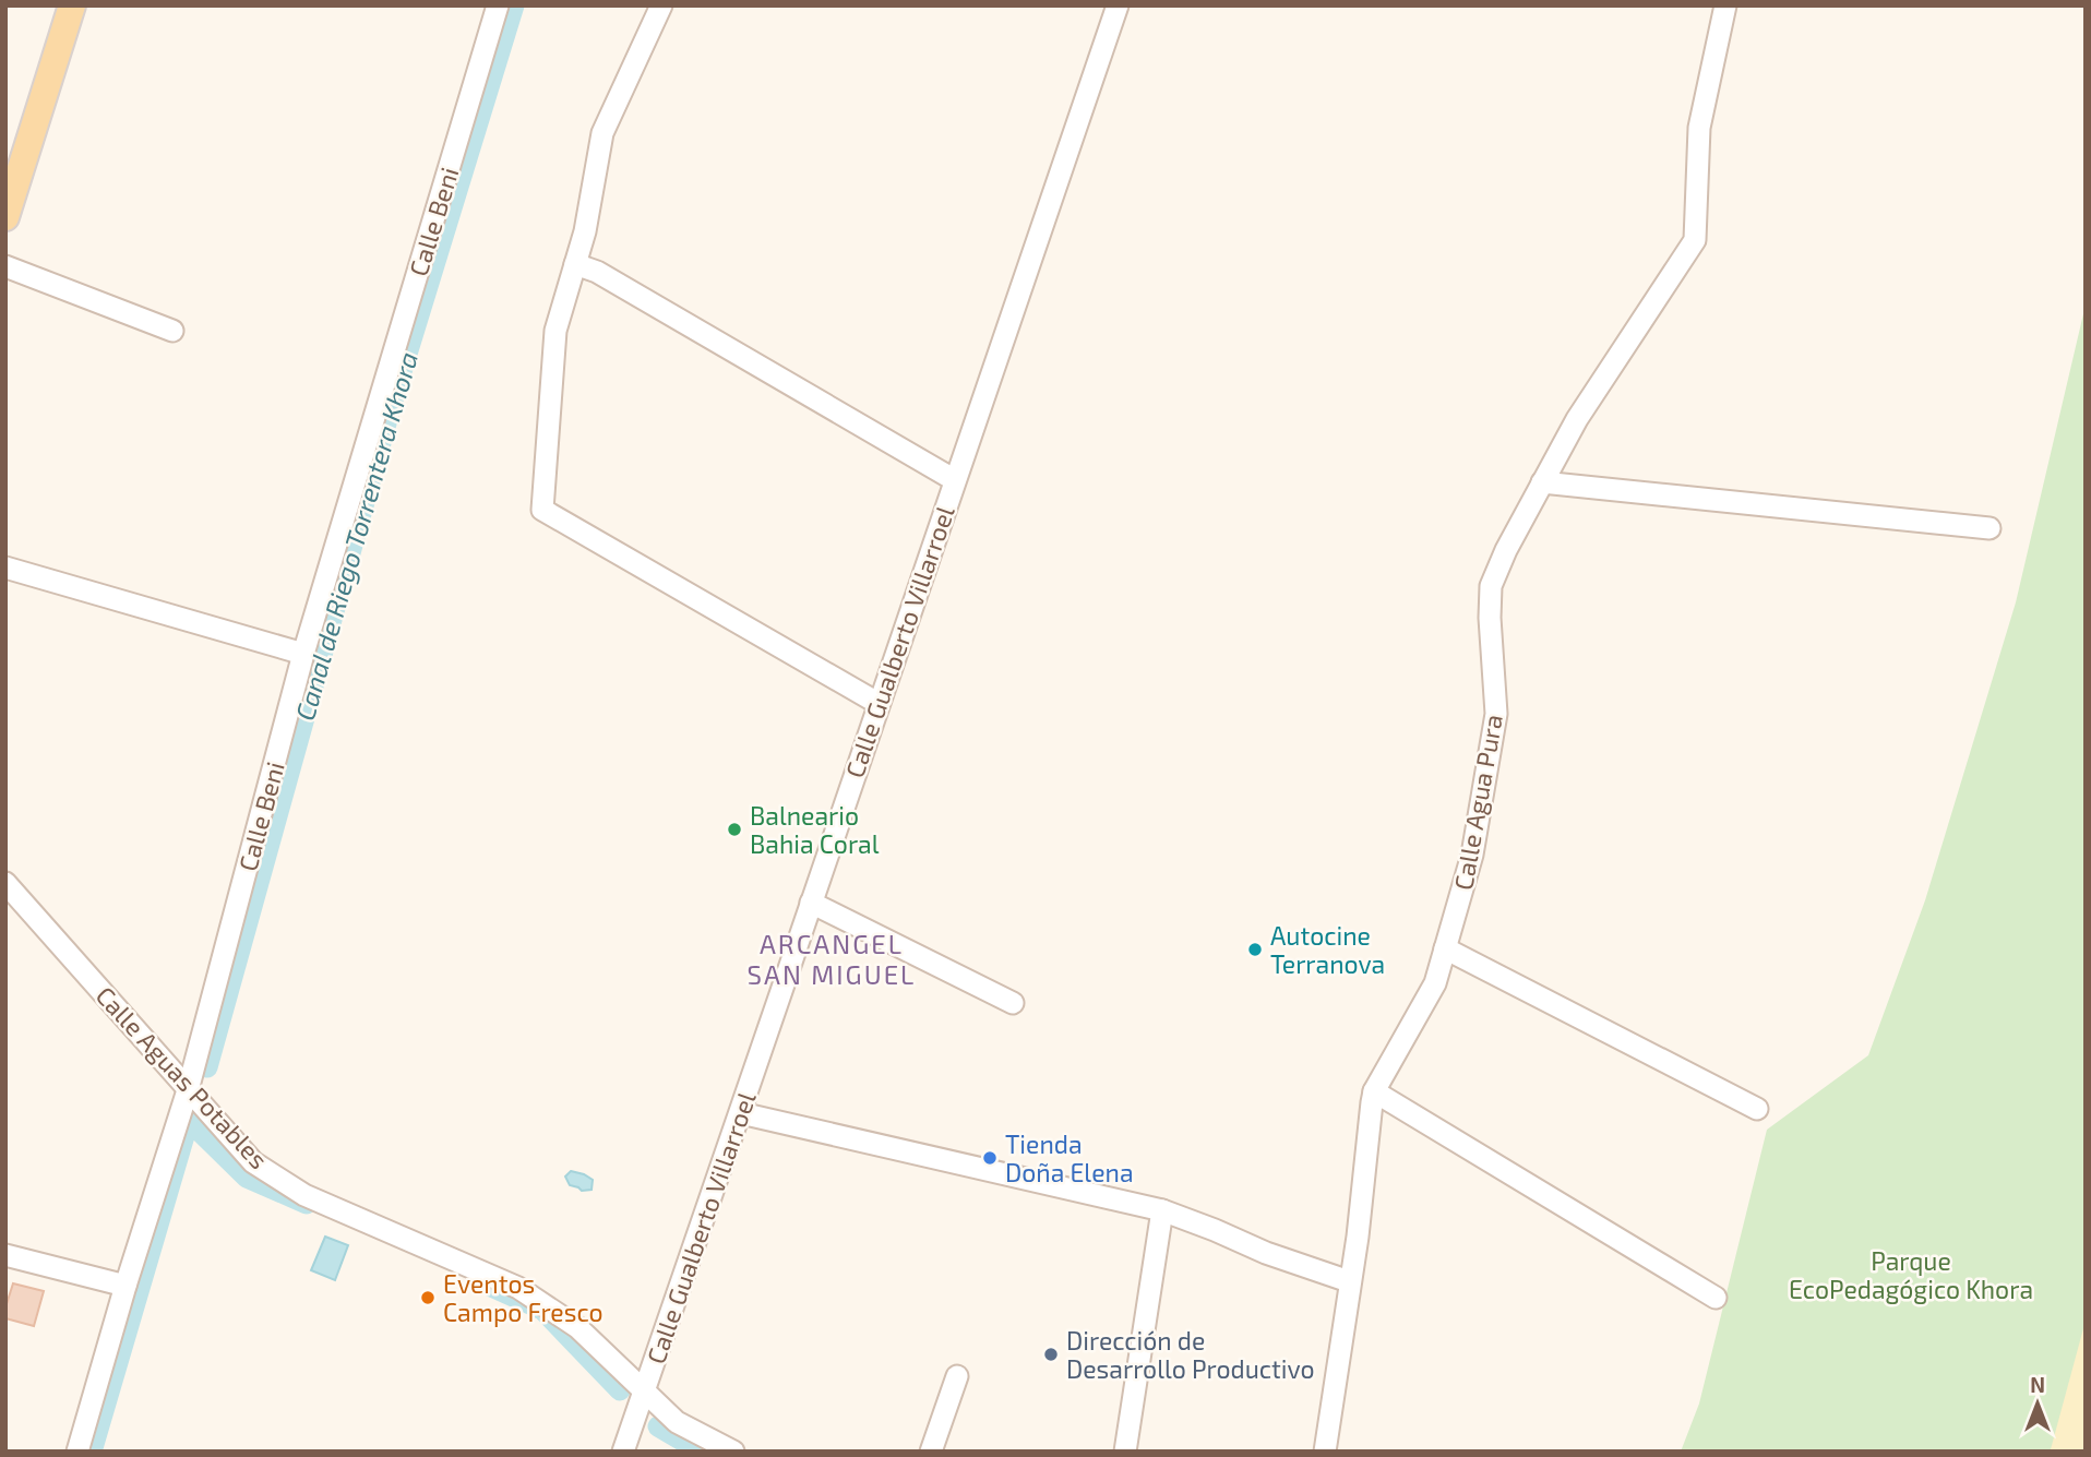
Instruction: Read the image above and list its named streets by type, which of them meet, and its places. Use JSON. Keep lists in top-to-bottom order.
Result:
{
  "streets": {
    "street": [
      "Calle Beni",
      "Calle Gualberto Villarroel",
      "Calle Agua Pura",
      "Calle Aguas Potables"
    ]
  },
  "crossings": [
    ["Calle Beni", "Calle Aguas Potables"],
    ["Calle Gualberto Villarroel", "Calle Aguas Potables"]
  ],
  "districts": ["ARCANGEL SAN MIGUEL"],
  "water": ["Canal de Riego Torrentera Khora"],
  "parks": ["Parque EcoPedagógico Khora"],
  "places": [
    "Balneario Bahia Coral",
    "Autocine Terranova",
    "Tienda Doña Elena",
    "Eventos Campo Fresco",
    "Dirección de Desarrollo Productivo"
  ],
  "north": "top"
}
